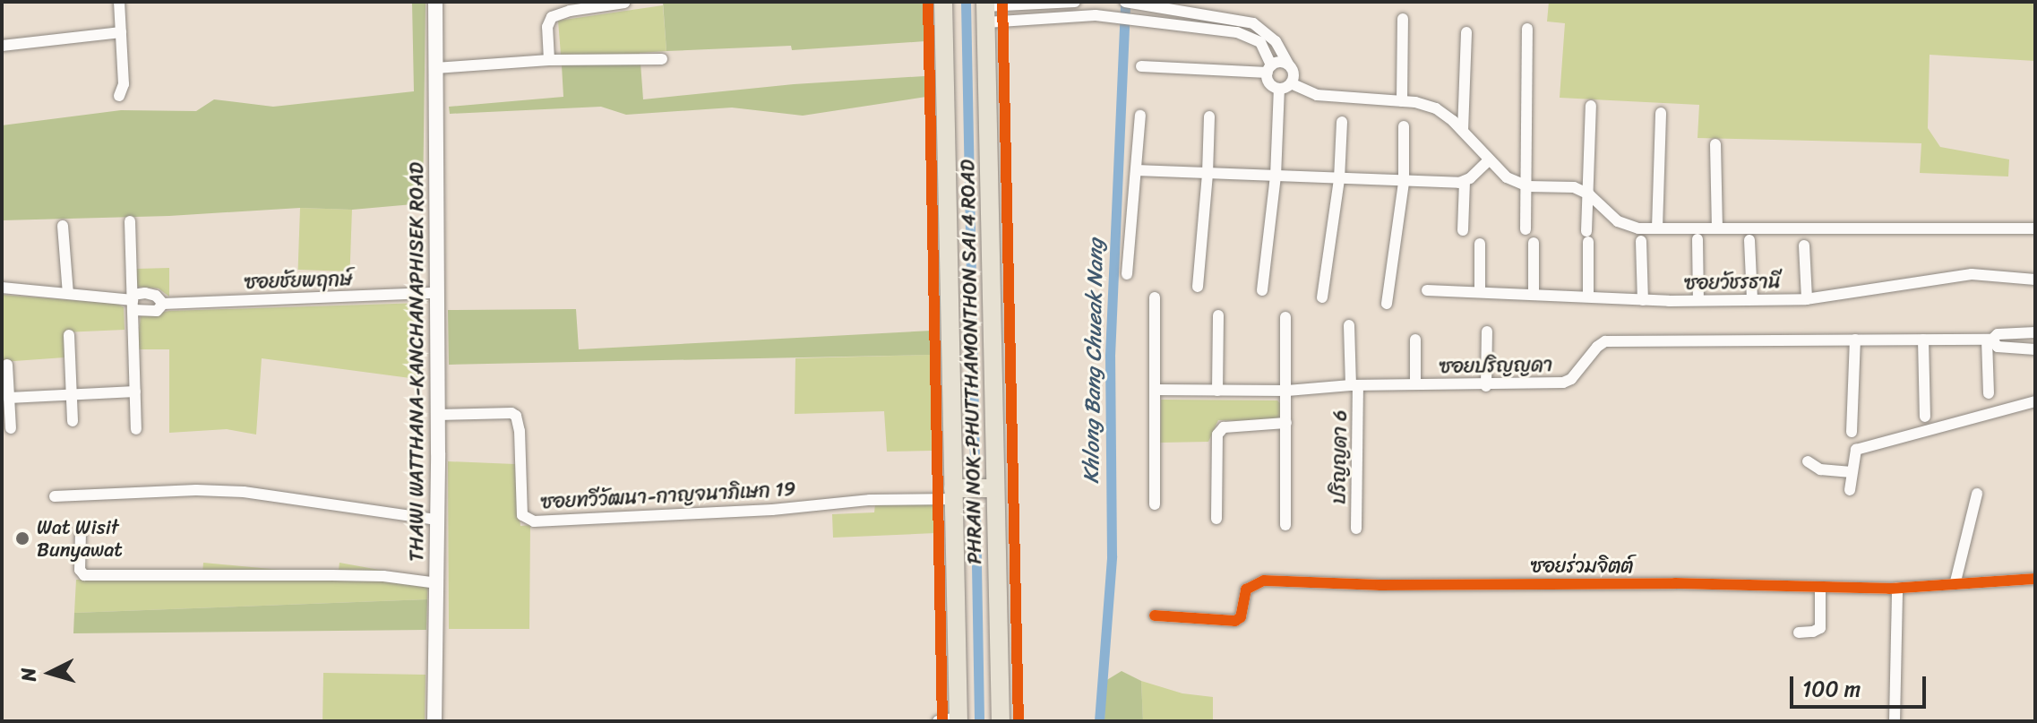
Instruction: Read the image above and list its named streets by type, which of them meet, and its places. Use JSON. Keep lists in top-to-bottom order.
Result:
{
  "streets": {
    "main road": ["PHRAN NOK-PHUTTHAMONTHON SAI 4 ROAD"],
    "street": [
      "ซอยชัยพฤกษ์",
      "ซอยวัชรธานี",
      "THAWI WATTHANA-KANCHANAPHISEK ROAD",
      "ซอยปริญญดา",
      "ปริญญดา 6",
      "ซอยทวีวัฒนา-กาญจนาภิเษก 19",
      "ซอยร่วมจิตต์"
    ]
  },
  "crossings": [
    ["ซอยชัยพฤกษ์", "THAWI WATTHANA-KANCHANAPHISEK ROAD"],
    ["THAWI WATTHANA-KANCHANAPHISEK ROAD", "ซอยทวีวัฒนา-กาญจนาภิเษก 19"],
    ["PHRAN NOK-PHUTTHAMONTHON SAI 4 ROAD", "ซอยทวีวัฒนา-กาญจนาภิเษก 19"],
    ["ซอยปริญญดา", "ปริญญดา 6"]
  ],
  "water": ["Khlong Bang Chueak Nang"],
  "places": ["Wat Wisit Bunyawat"],
  "scale_bar": "100 m",
  "north": "left"
}
